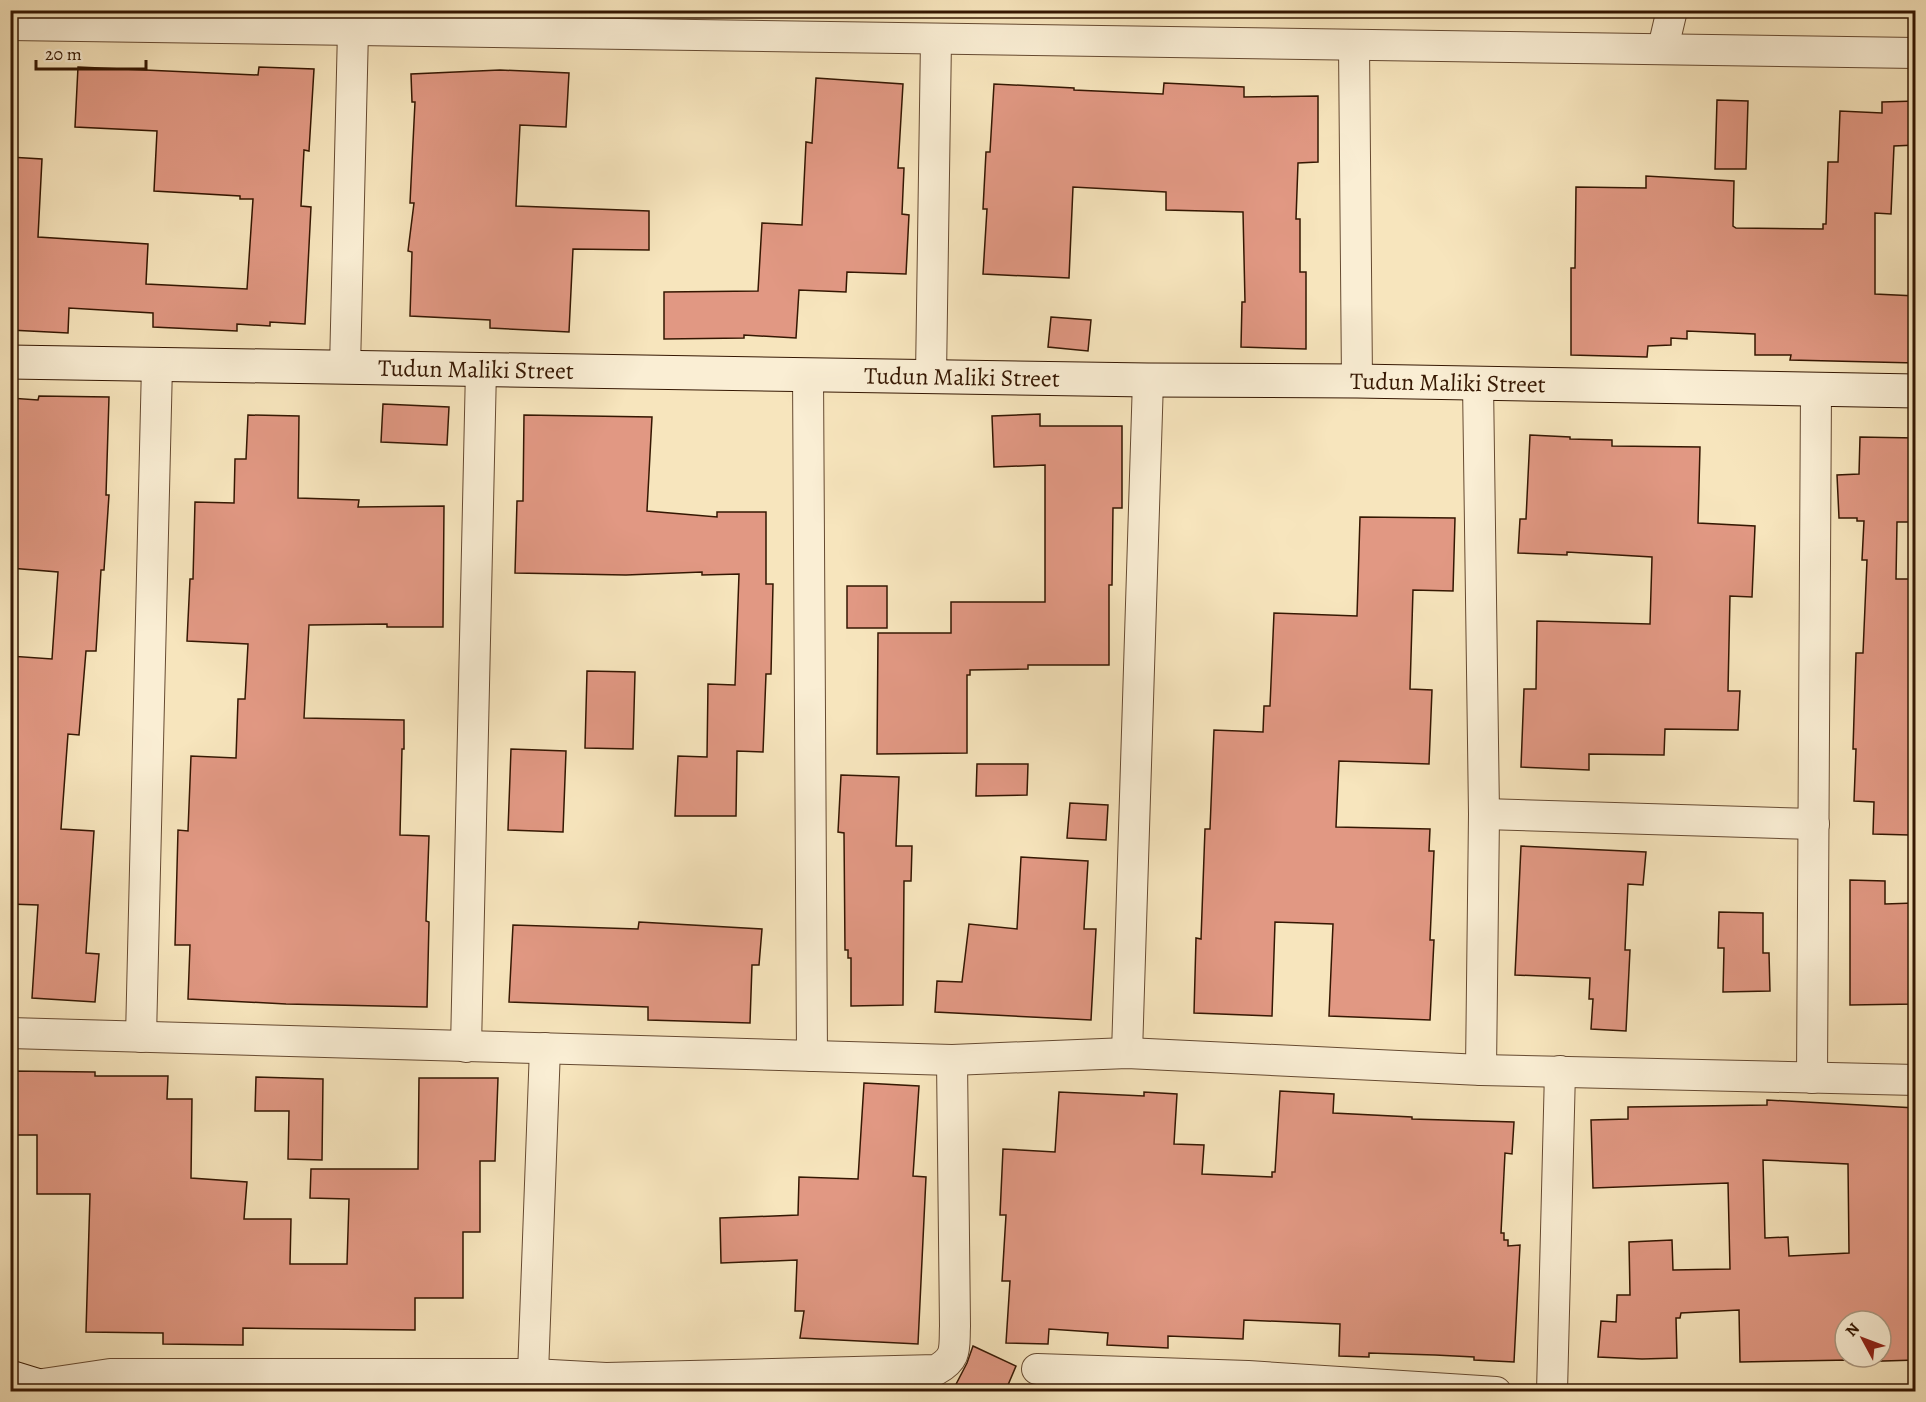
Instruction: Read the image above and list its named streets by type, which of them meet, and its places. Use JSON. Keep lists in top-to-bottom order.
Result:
{
  "streets": {
    "street": ["Tudun Maliki Street"]
  },
  "scale_bar": "20 m",
  "north": "top left"
}
